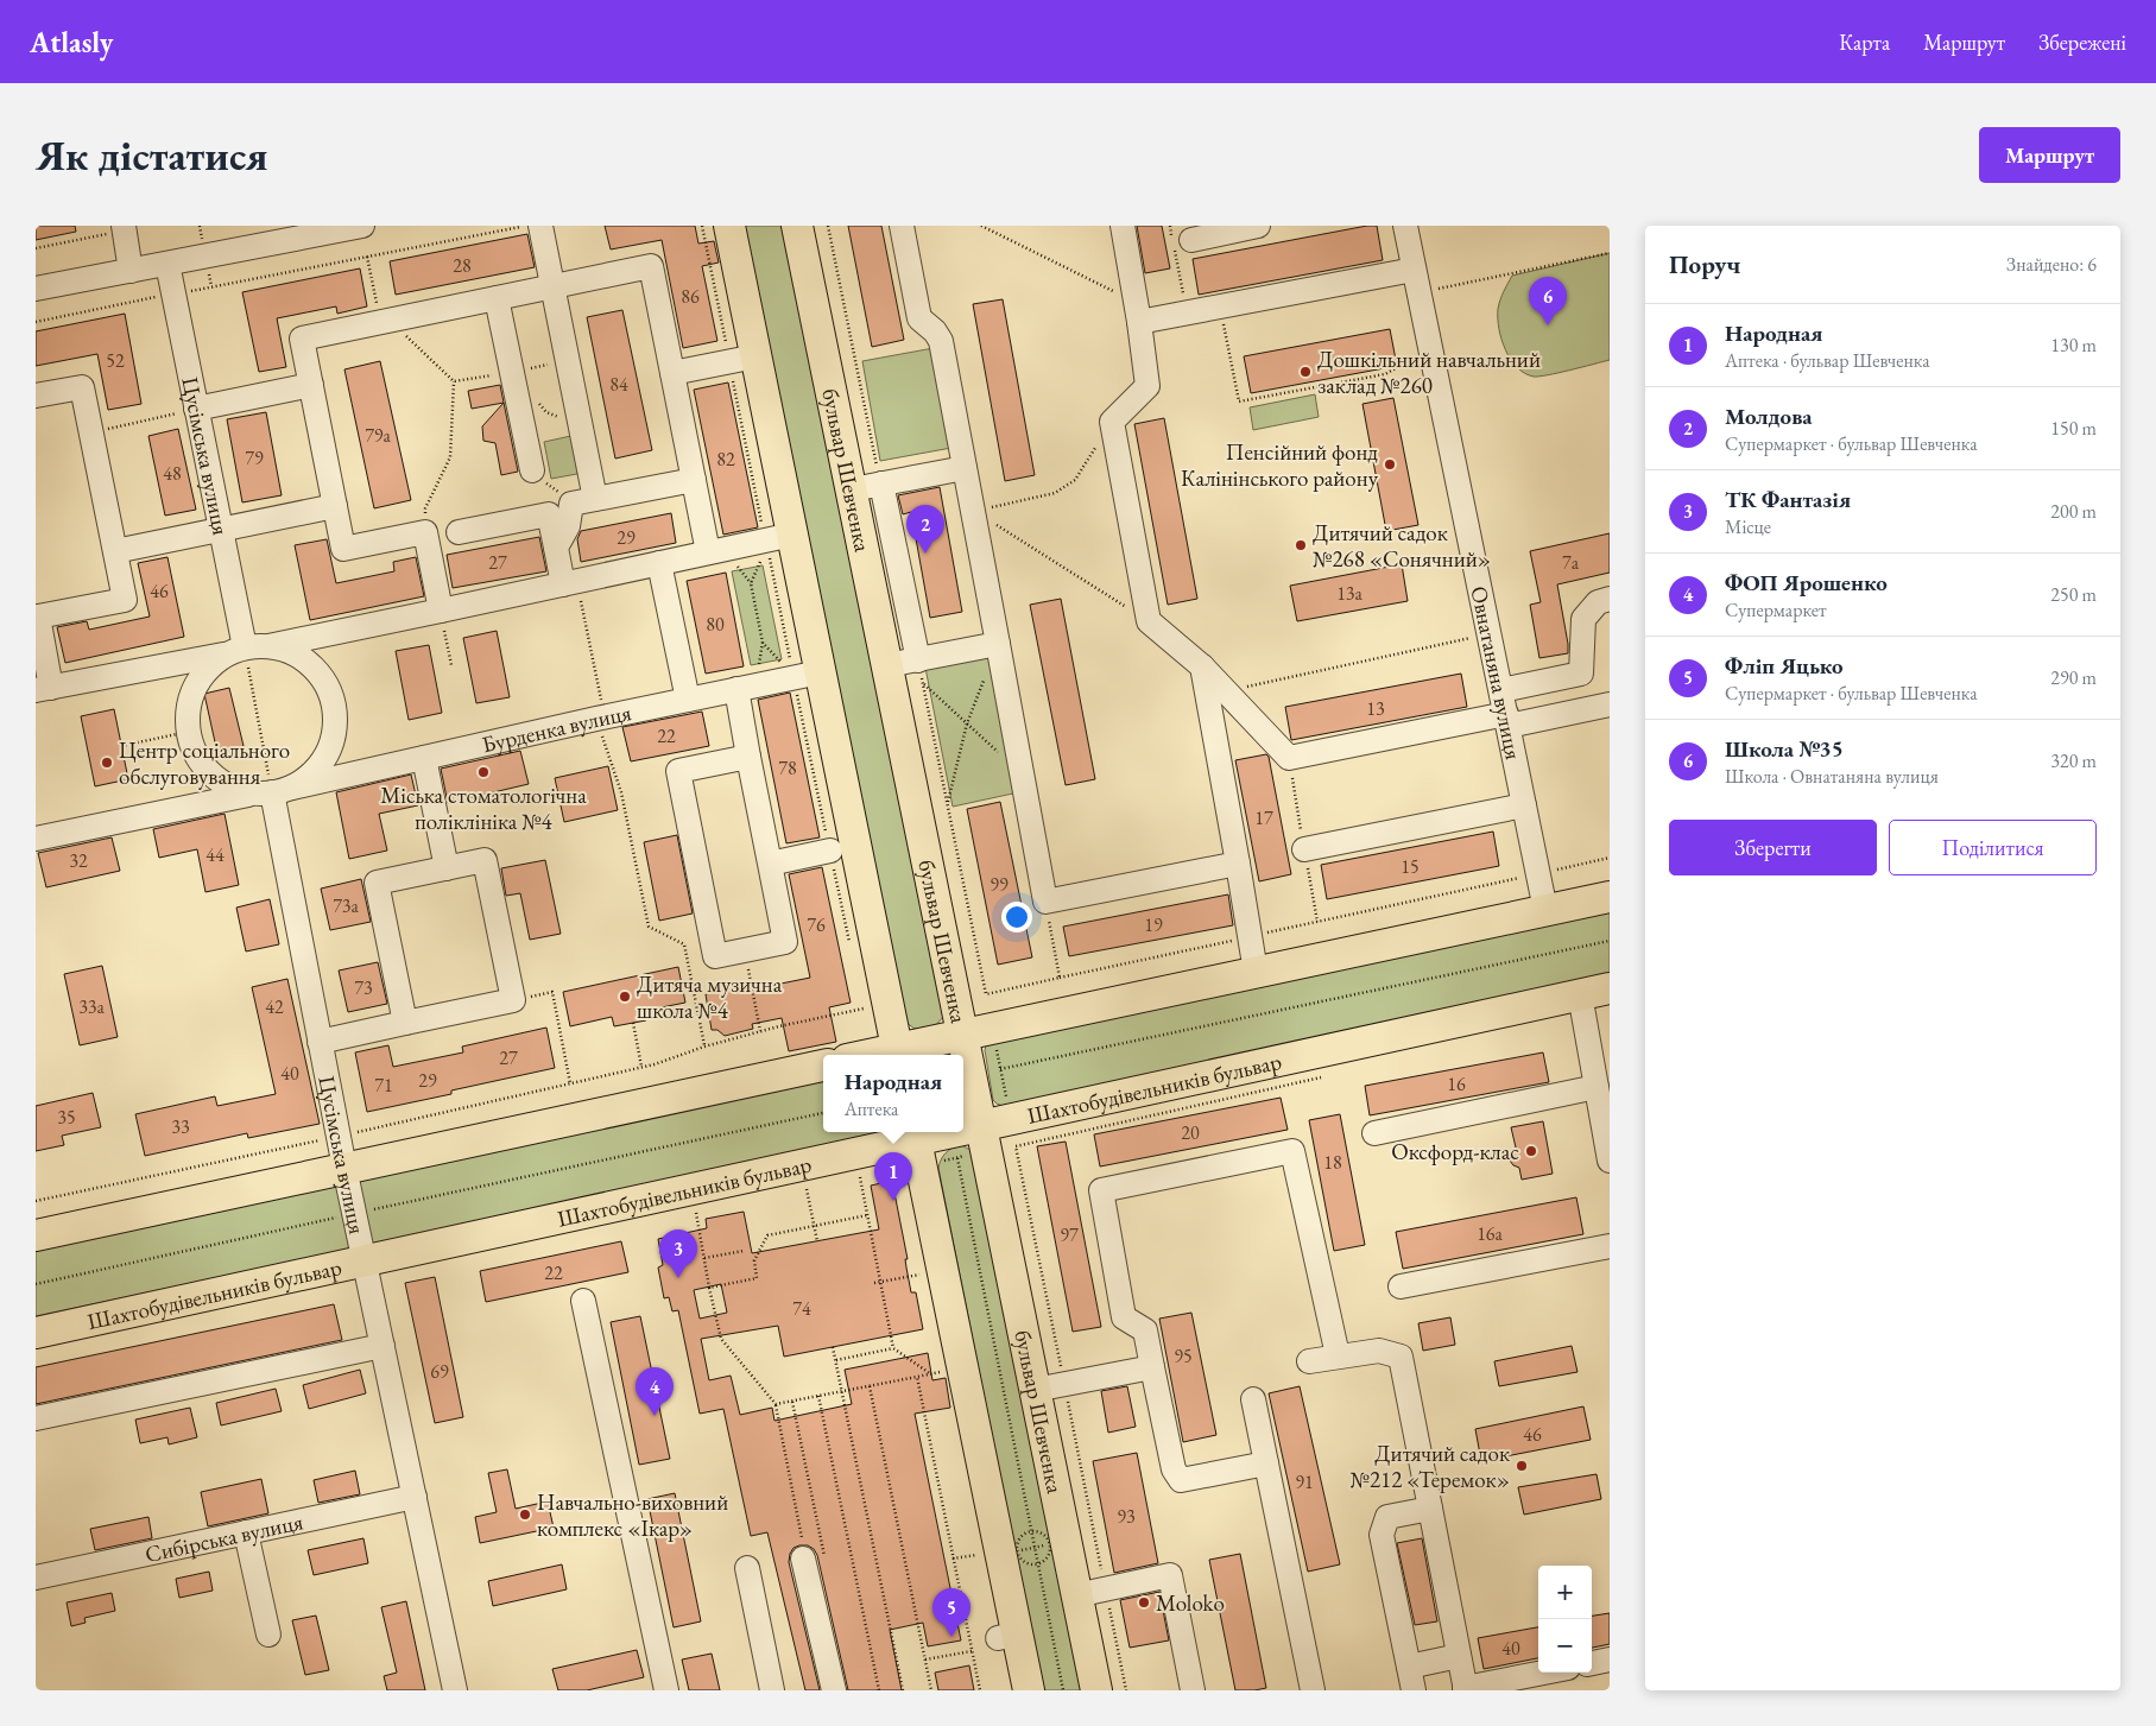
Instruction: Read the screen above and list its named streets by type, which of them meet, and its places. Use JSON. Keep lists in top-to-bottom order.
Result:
{
  "streets": {
    "main road": ["бульвар Шевченка", "Шахтобудівельників бульвар"],
    "street": [
      "Цусімська вулиця",
      "Овнатаняна вулиця",
      "Бурденка вулиця",
      "Сибірська вулиця"
    ]
  },
  "crossings": [
    ["Цусімська вулиця", "Бурденка вулиця"],
    ["Цусімська вулиця", "Шахтобудівельників бульвар"],
    ["Цусімська вулиця", "Сибірська вулиця"],
    ["бульвар Шевченка", "Шахтобудівельників бульвар"]
  ],
  "places": [
    "Дошкільний навчальний заклад №260",
    "Пенсійний фонд Калінінського району",
    "Дитячий садок №268 «Сонячний»",
    "Центр соціального обслуговування",
    "Міська стоматологічна поліклініка №4",
    "Дитяча музична школа №4",
    "Оксфорд-клас",
    "Дитячий садок №212 «Теремок»",
    "Навчально-виховний комплекс «Ікар»",
    "Moloko"
  ],
  "house_numbers": [
    "28",
    "86",
    "52",
    "84",
    "79а",
    "79",
    "82",
    "48",
    "29",
    "27",
    "7а",
    "46",
    "13а",
    "80",
    "13",
    "22",
    "78",
    "17",
    "44",
    "32",
    "15",
    "99",
    "73а",
    "76",
    "19",
    "73",
    "33а",
    "42",
    "27",
    "40",
    "29",
    "16",
    "71",
    "35",
    "33",
    "20",
    "18",
    "16а",
    "97",
    "22",
    "74",
    "95",
    "69",
    "46",
    "91",
    "93",
    "40"
  ],
  "page": {
    "header": "Atlasly",
    "nav": ["Карта", "Маршрут", "Збережені"],
    "buttons": [
      "Маршрут",
      ["Зберегти", "Поділитися"]
    ],
    "title": "Як дістатися",
    "heading": ["Поруч", "Знайдено: 6"],
    "pins": [
      "6",
      "2",
      "1",
      "3",
      "4",
      "5"
    ],
    "list": [
      {
        "mark": "1",
        "name": "Народная",
        "note": "Аптека · бульвар Шевченка",
        "value": "130 m"
      },
      {
        "mark": "2",
        "name": "Молдова",
        "note": "Супермаркет · бульвар Шевченка",
        "value": "150 m"
      },
      {
        "mark": "3",
        "name": "ТК Фантазія",
        "note": "Місце",
        "value": "200 m"
      },
      {
        "mark": "4",
        "name": "ФОП Ярошенко",
        "note": "Супермаркет",
        "value": "250 m"
      },
      {
        "mark": "5",
        "name": "Фліп Яцько",
        "note": "Супермаркет · бульвар Шевченка",
        "value": "290 m"
      },
      {
        "mark": "6",
        "name": "Школа №35",
        "note": "Школа · Овнатаняна вулиця",
        "value": "320 m"
      }
    ],
    "popup": ["Народная", "Аптека"],
    "map_buttons": ["+", "−"]
  }
}
